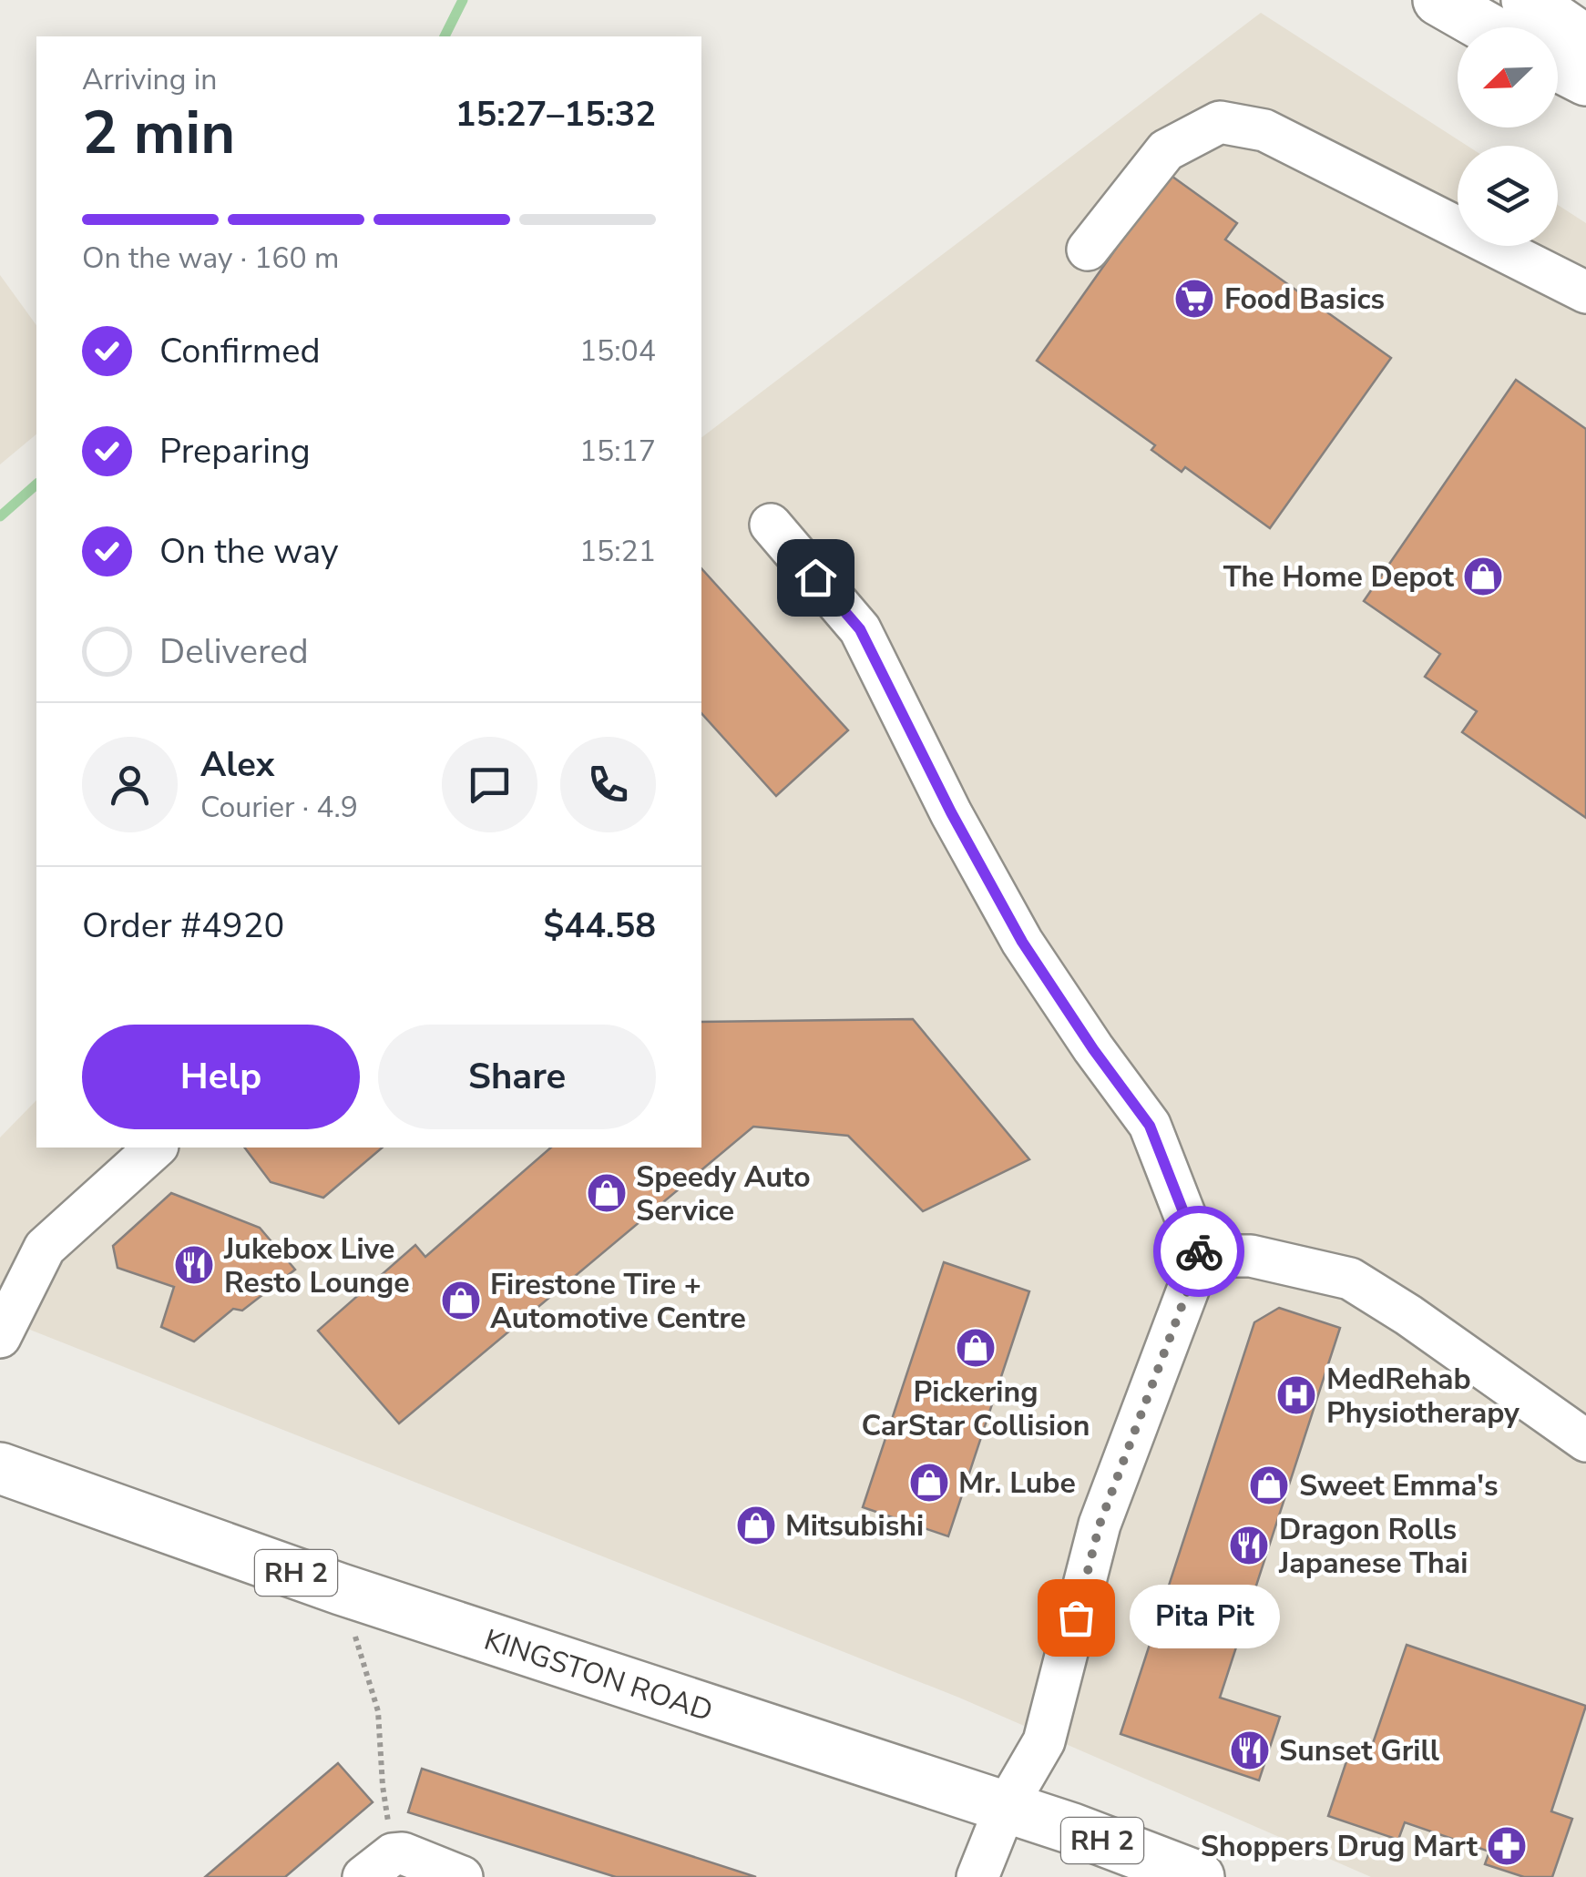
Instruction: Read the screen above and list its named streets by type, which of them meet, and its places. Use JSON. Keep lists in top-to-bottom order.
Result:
{
  "streets": {
    "main road": ["RH 2", "KINGSTON ROAD"]
  },
  "places": {
    "supermarket": ["Food Basics"],
    "shop": [
      "The Home Depot",
      "Speedy Auto Service",
      "Firestone Tire + Automotive Centre",
      "Pickering CarStar Collision",
      "Mr. Lube",
      "Sweet Emma's",
      "Mitsubishi"
    ],
    "restaurant": ["Jukebox Live Resto Lounge", "Dragon Rolls Japanese Thai", "Sunset Grill"],
    "hospital": ["MedRehab Physiotherapy"],
    "other": ["Pita Pit"],
    "pharmacy": ["Shoppers Drug Mart"]
  },
  "north": "bottom left",
  "page": {
    "heading": ["2 min", "Arriving in", "15:27–15:32"],
    "panel": [
      "Alex",
      "Courier · 4.9",
      "Order #4920",
      "$44.58"
    ],
    "bar": "On the way · 160 m",
    "list": [
      ["Confirmed", "15:04"],
      ["Preparing", "15:17"],
      ["On the way", "15:21"],
      "Delivered"
    ],
    "buttons": ["Help", "Share"],
    "bubble": "Pita Pit"
  }
}
